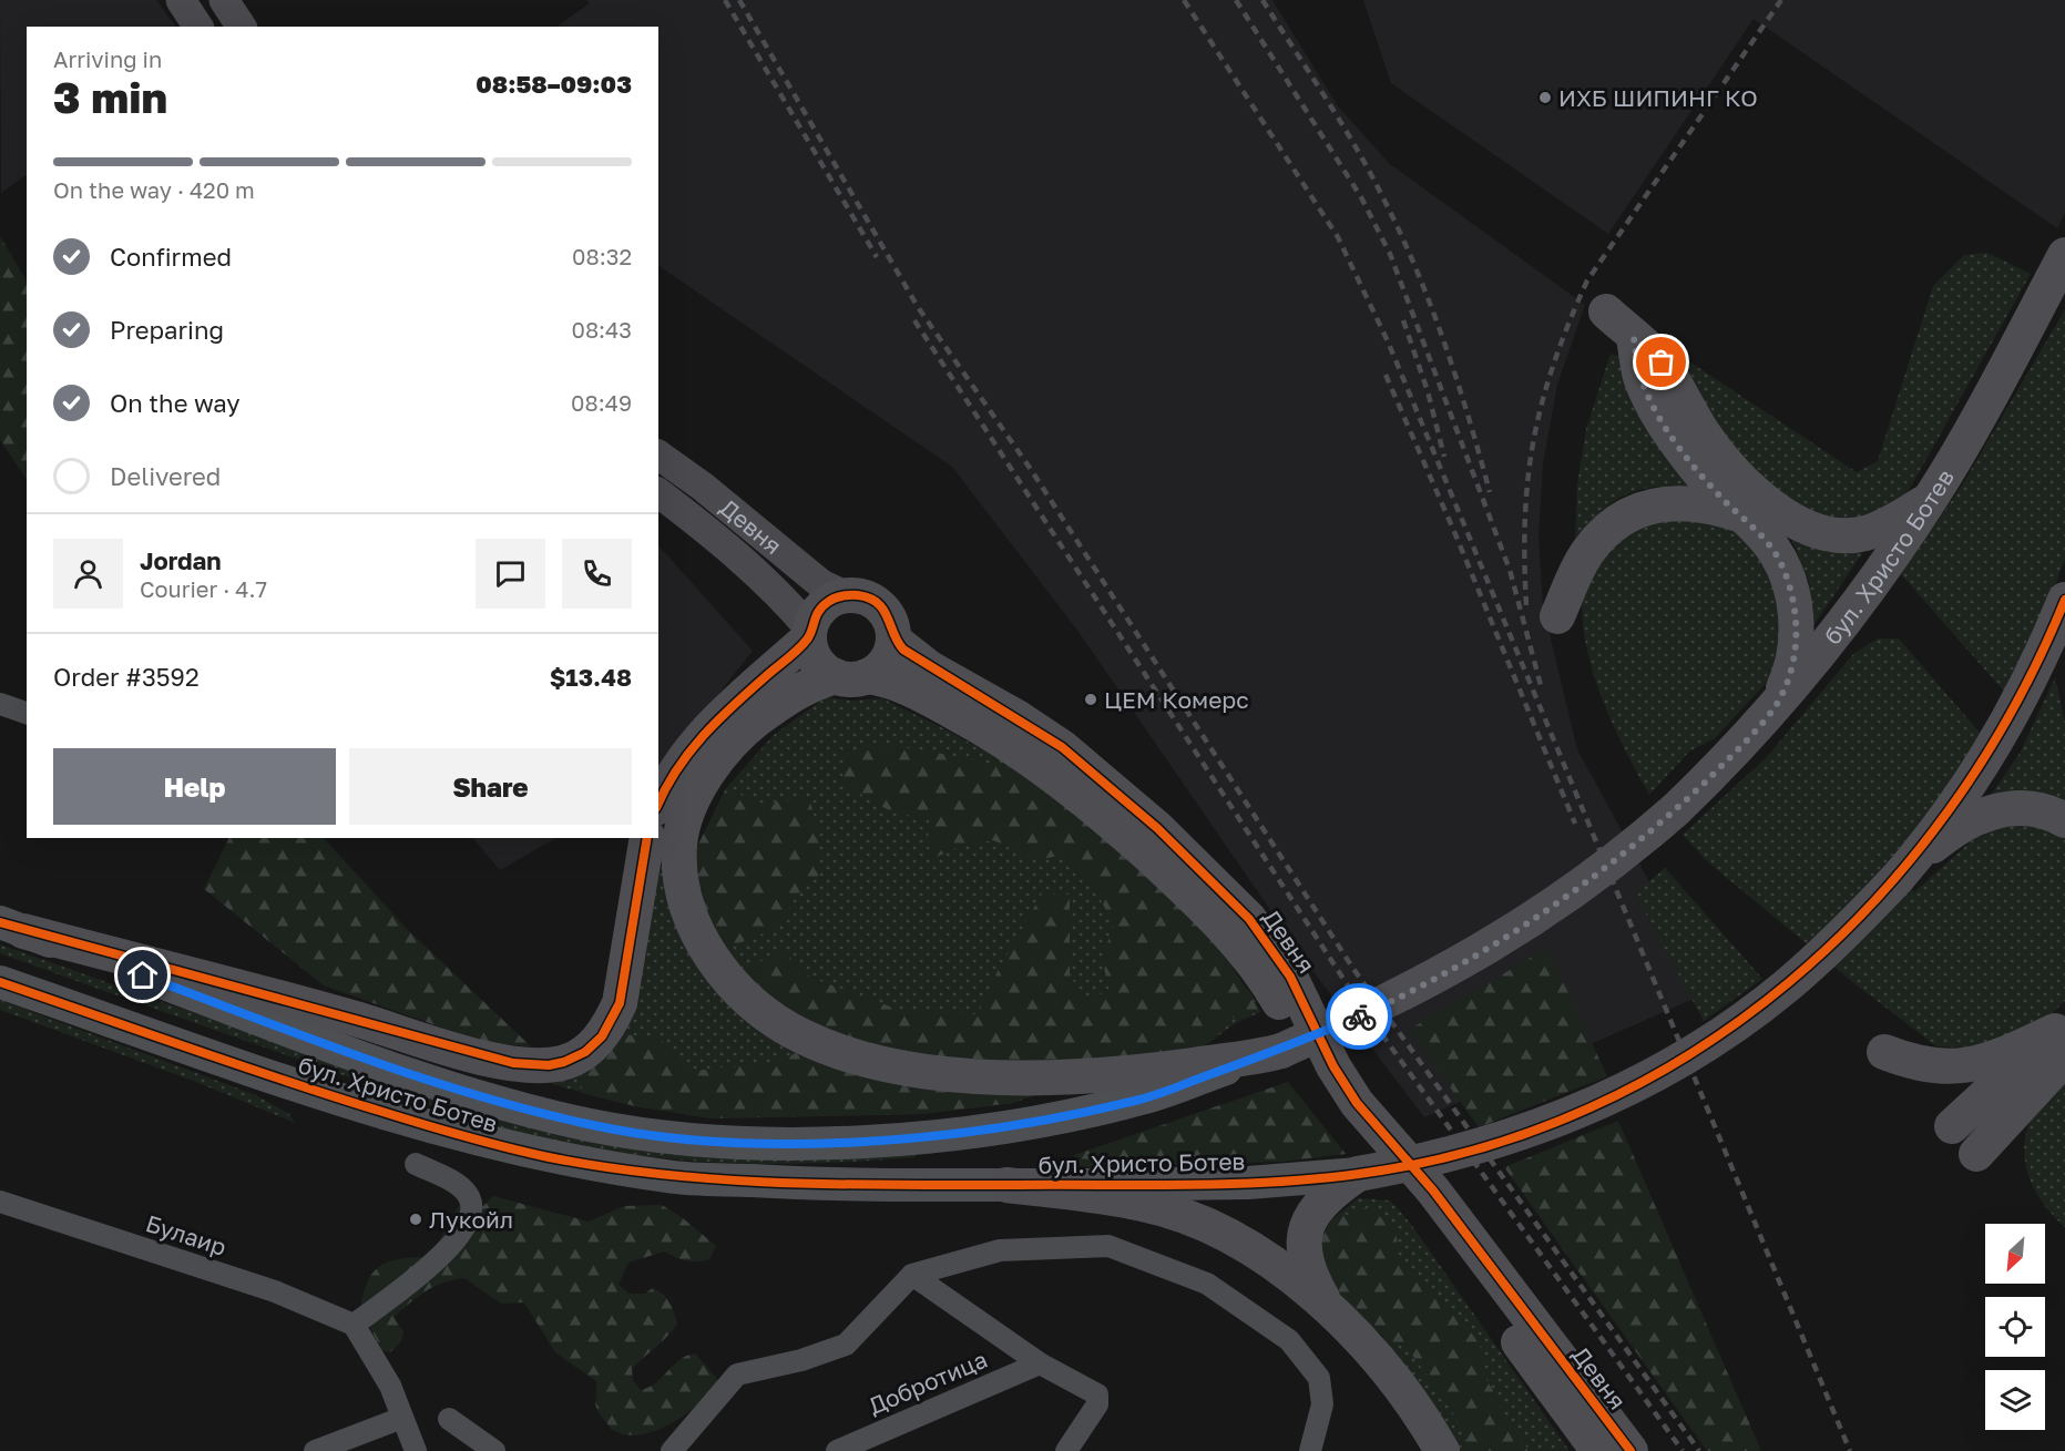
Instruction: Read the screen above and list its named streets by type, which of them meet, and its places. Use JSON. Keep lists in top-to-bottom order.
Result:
{
  "streets": {
    "highway": ["Девня", "бул. Христо Ботев"],
    "street": ["Булаир", "Добротица"]
  },
  "places": ["ИХБ ШИПИНГ КО", "ЦЕМ Комерс", "Лукойл"],
  "north": "bottom left",
  "page": {
    "heading": ["3 min", "Arriving in", "08:58–09:03"],
    "panel": [
      "Jordan",
      "Courier · 4.7",
      "Order #3592",
      "$13.48"
    ],
    "bar": "On the way · 420 m",
    "list": [
      ["Confirmed", "08:32"],
      ["Preparing", "08:43"],
      ["On the way", "08:49"],
      "Delivered"
    ],
    "buttons": ["Help", "Share"]
  }
}
